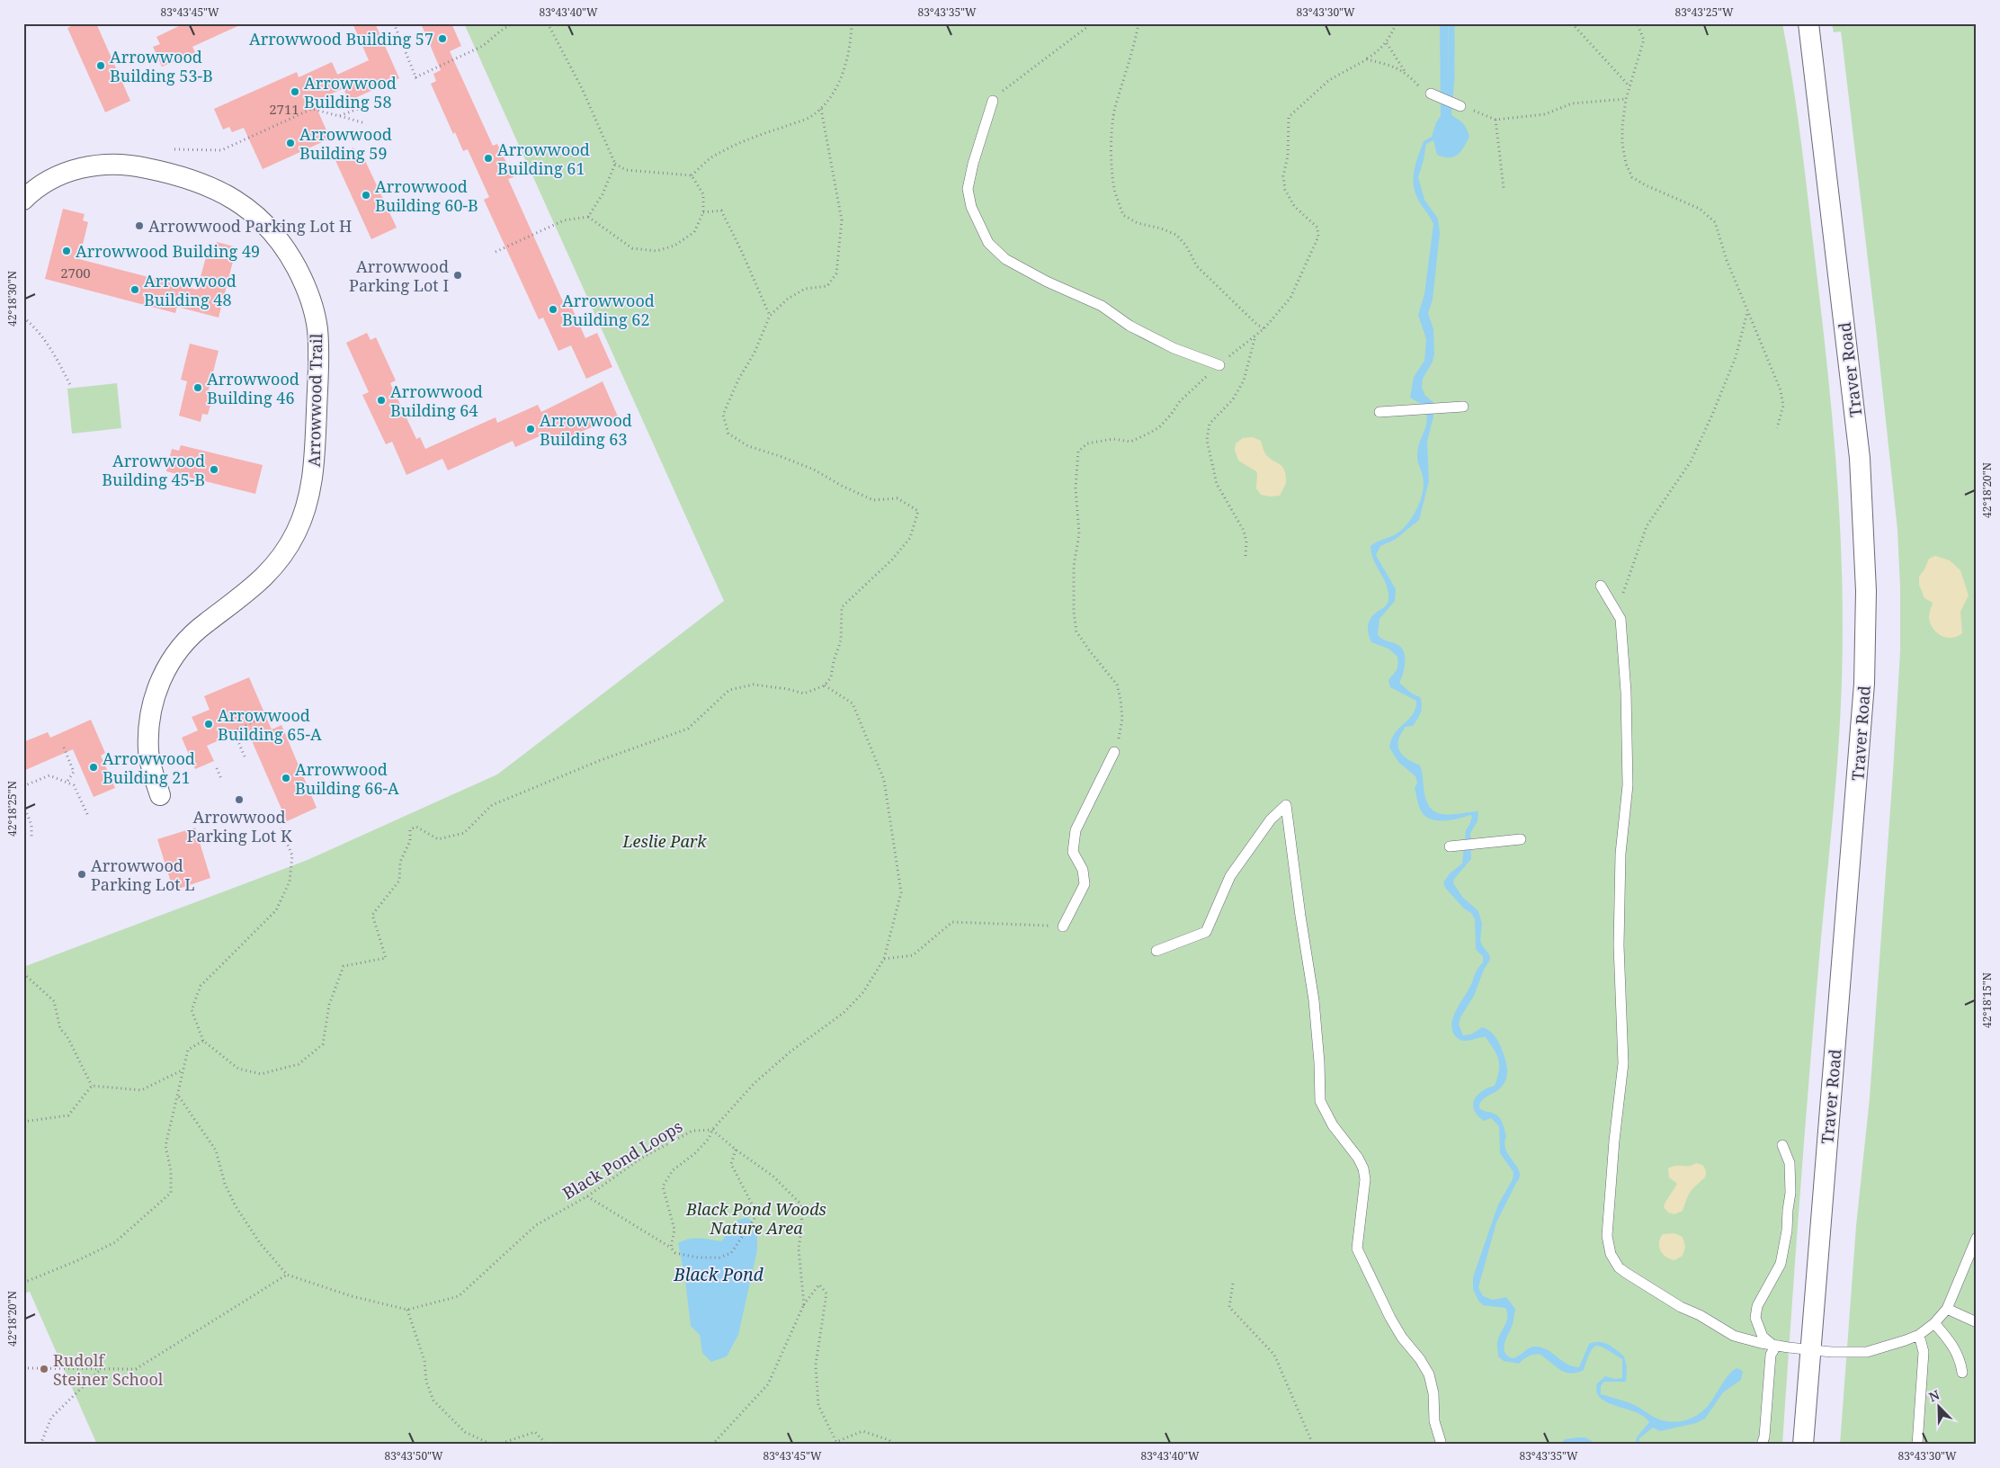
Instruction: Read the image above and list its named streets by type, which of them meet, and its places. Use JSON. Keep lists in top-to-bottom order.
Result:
{
  "streets": {
    "street": ["Traver Road", "Arrowwood Trail"],
    "path": ["Black Pond Loops"]
  },
  "water": ["Black Pond"],
  "parks": ["Leslie Park", "Black Pond Woods Nature Area"],
  "places": [
    "Arrowwood Building 57",
    "Arrowwood Building 53-B",
    "Arrowwood Building 58",
    "Arrowwood Building 59",
    "Arrowwood Building 61",
    "Arrowwood Building 60-B",
    "Arrowwood Parking Lot H",
    "Arrowwood Building 49",
    "Arrowwood Parking Lot I",
    "Arrowwood Building 48",
    "Arrowwood Building 62",
    "Arrowwood Building 46",
    "Arrowwood Building 64",
    "Arrowwood Building 63",
    "Arrowwood Building 45-B",
    "Arrowwood Building 65-A",
    "Arrowwood Building 21",
    "Arrowwood Building 66-A",
    "Arrowwood Parking Lot K",
    "Arrowwood Parking Lot L",
    "Rudolf Steiner School"
  ],
  "house_numbers": ["2711", "2700"],
  "north": "top left",
  "coordinates": [
    "83°43'45\"W",
    "83°43'40\"W",
    "83°43'35\"W",
    "83°43'30\"W",
    "83°43'25\"W",
    "42°18'30\"N",
    "42°18'20\"N",
    "42°18'25\"N",
    "42°18'15\"N",
    "83°43'50\"W"
  ]
}
